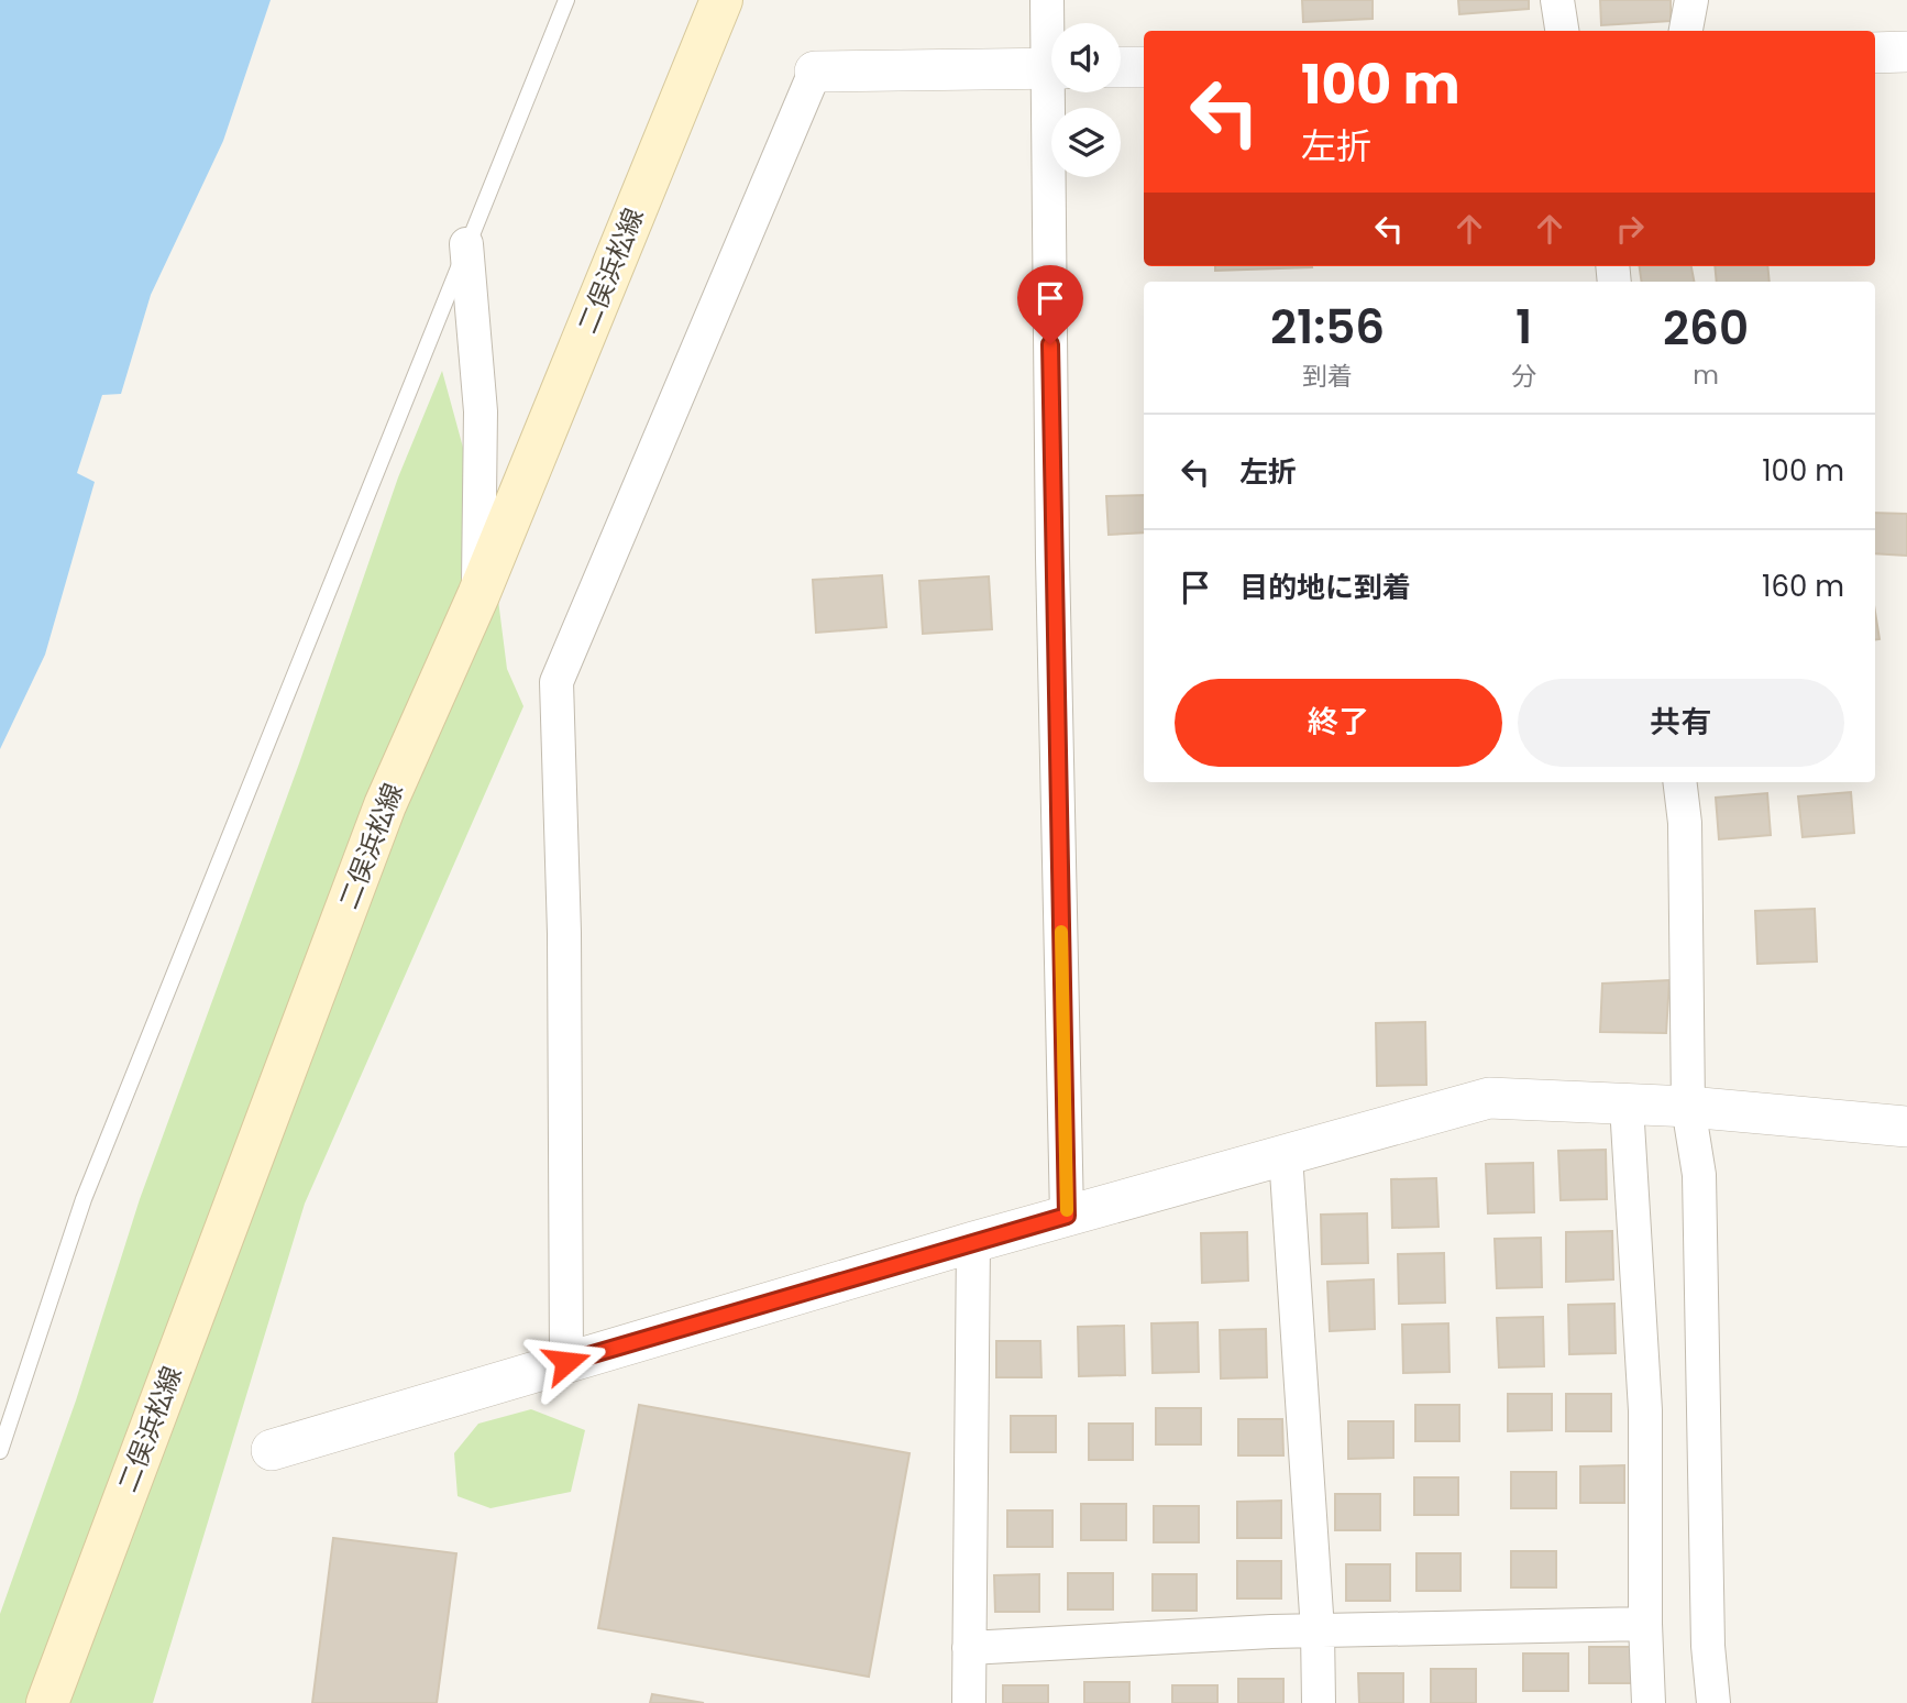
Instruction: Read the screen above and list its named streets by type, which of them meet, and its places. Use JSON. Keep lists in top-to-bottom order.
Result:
{
  "streets": {
    "main road": ["二俣浜松線"]
  },
  "page": {
    "turn": ["100 m", "左折"],
    "eta": [
      "21:56",
      "到着",
      "1",
      "分",
      "260",
      "m"
    ],
    "list": [
      {
        "name": "左折",
        "value": "100 m"
      },
      {
        "name": "目的地に到着",
        "value": "160 m"
      }
    ],
    "buttons": ["終了", "共有"]
  }
}
